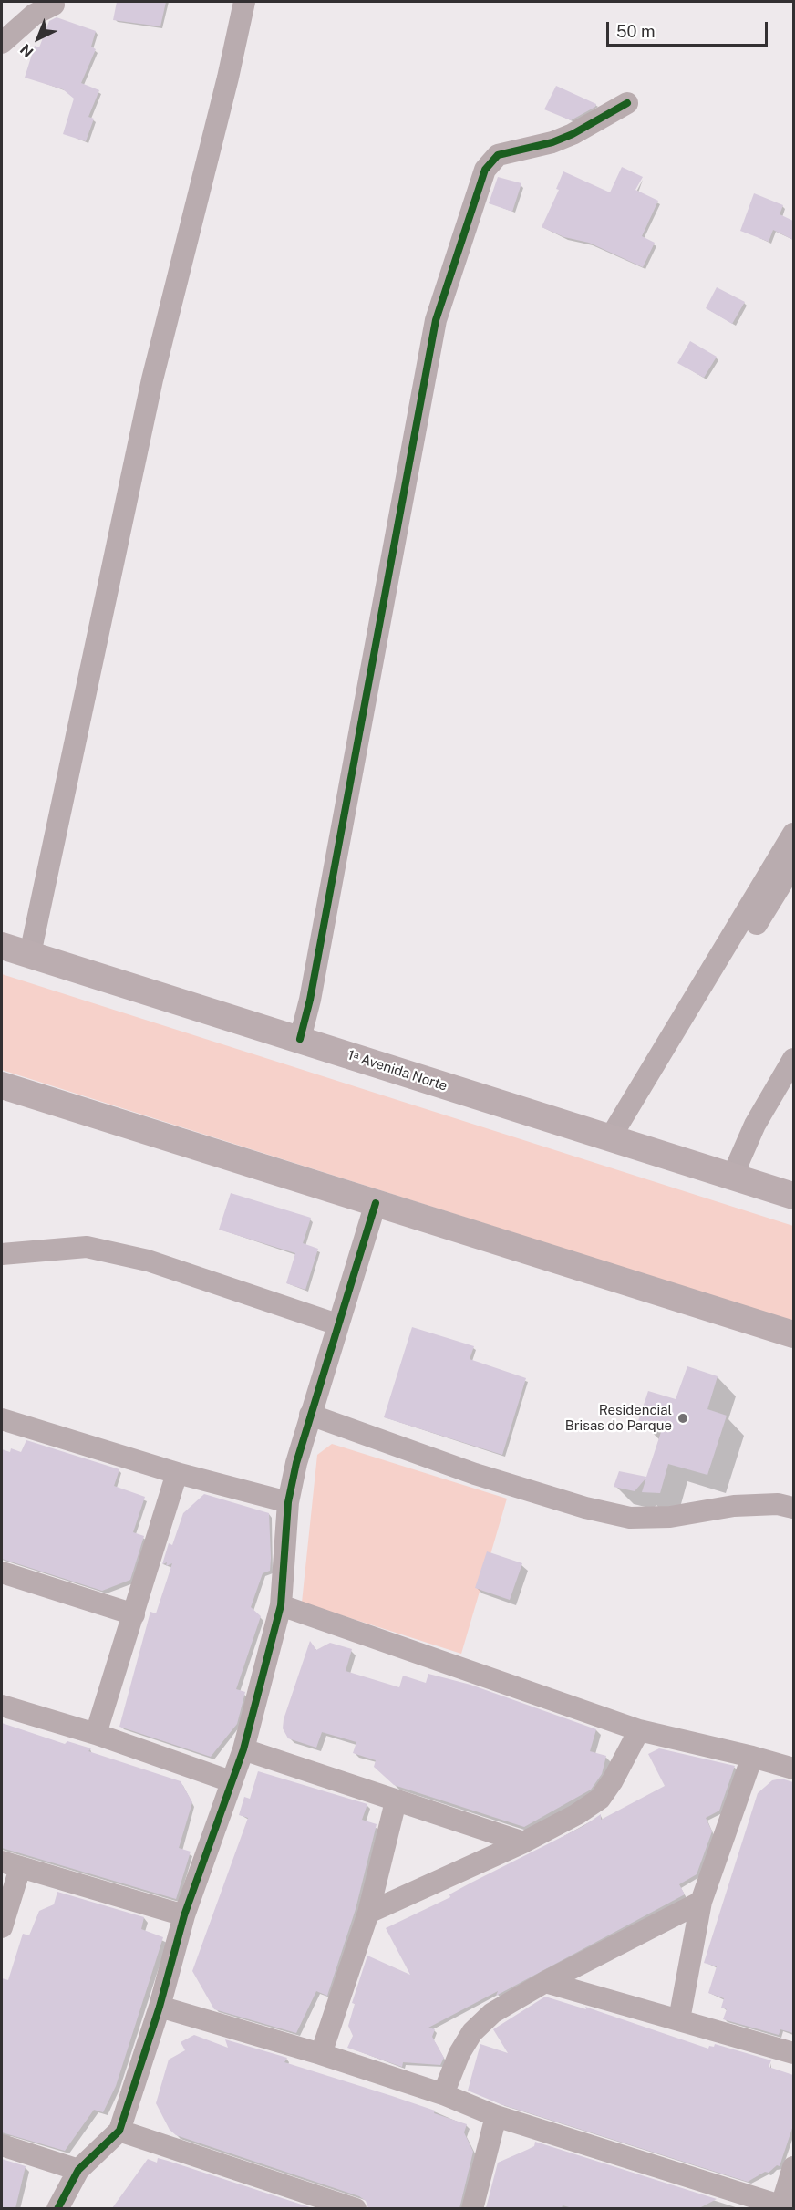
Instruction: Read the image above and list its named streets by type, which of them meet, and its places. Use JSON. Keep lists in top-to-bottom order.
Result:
{
  "streets": {
    "main road": ["1ᵃ Avenida Norte"]
  },
  "places": ["Residencial Brisas do Parque"],
  "scale_bar": "50 m",
  "north": "bottom left"
}
